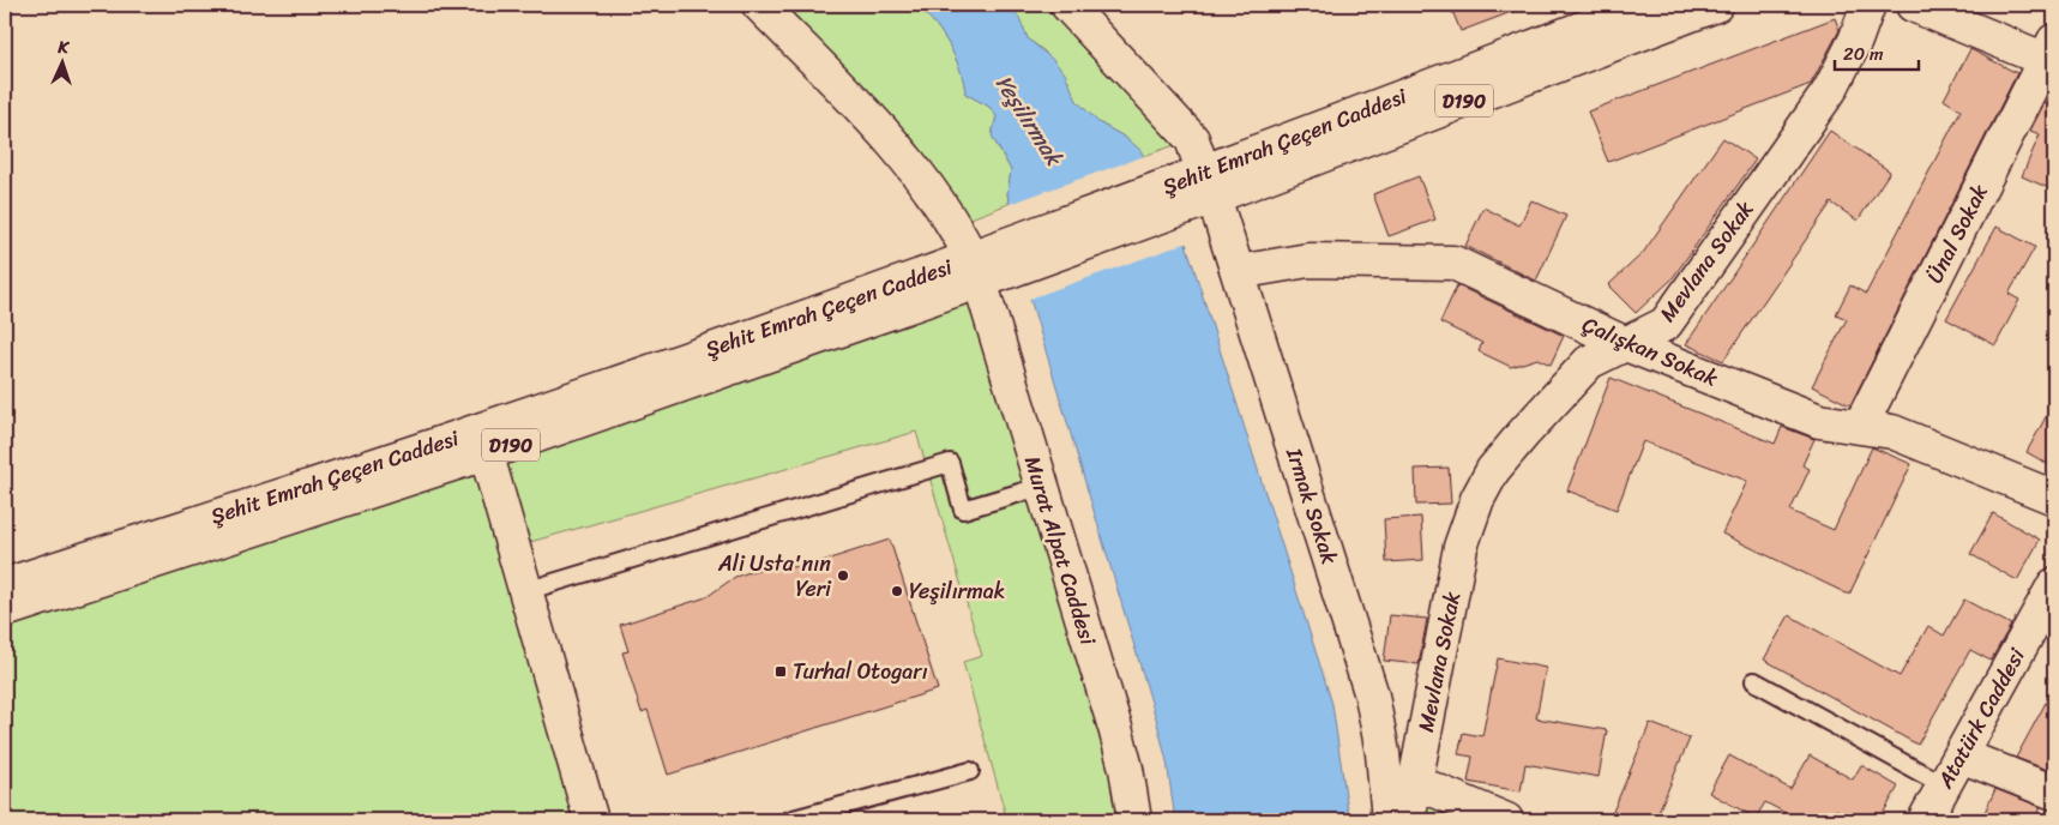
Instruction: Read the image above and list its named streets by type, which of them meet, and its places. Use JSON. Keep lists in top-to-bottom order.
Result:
{
  "streets": {
    "main road": [
      "D190",
      "Şehit Emrah Çeçen Caddesi",
      "Ünal Sokak",
      "Mevlana Sokak",
      "Çalışkan Sokak",
      "Irmak Sokak",
      "Murat Alpat Caddesi",
      "Atatürk Caddesi"
    ]
  },
  "crossings": [
    ["D190", "Şehit Emrah Çeçen Caddesi"],
    ["D190", "Murat Alpat Caddesi"],
    ["Şehit Emrah Çeçen Caddesi", "Irmak Sokak"],
    ["Şehit Emrah Çeçen Caddesi", "Murat Alpat Caddesi"],
    ["Ünal Sokak", "Çalışkan Sokak"],
    ["Mevlana Sokak", "Çalışkan Sokak"],
    ["Çalışkan Sokak", "Irmak Sokak"]
  ],
  "water": ["Yeşilırmak"],
  "places": {
    "other": ["Ali Usta'nın Yeri", "Yeşilırmak"],
    "transit": ["Turhal Otogarı"]
  },
  "scale_bar": "20 m",
  "north": "top"
}
